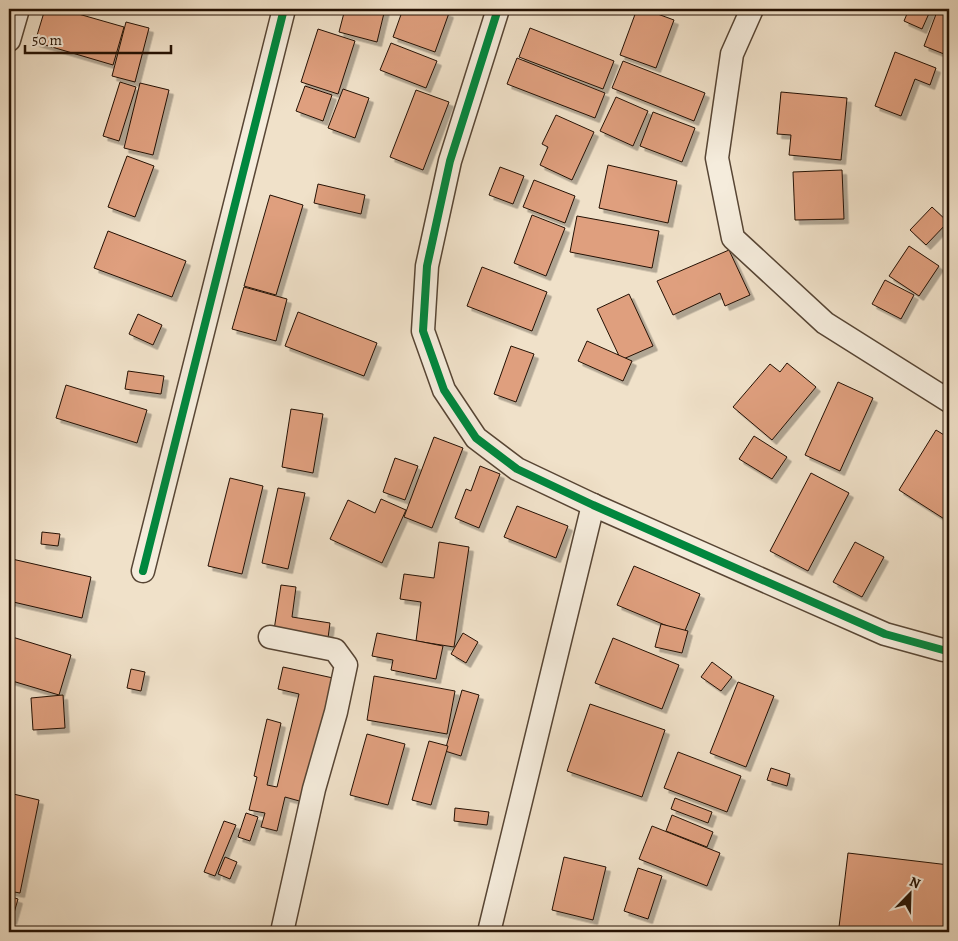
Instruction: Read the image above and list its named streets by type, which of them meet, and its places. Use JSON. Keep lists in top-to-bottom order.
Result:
{
  "scale_bar": "50 m",
  "north": "top right"
}
